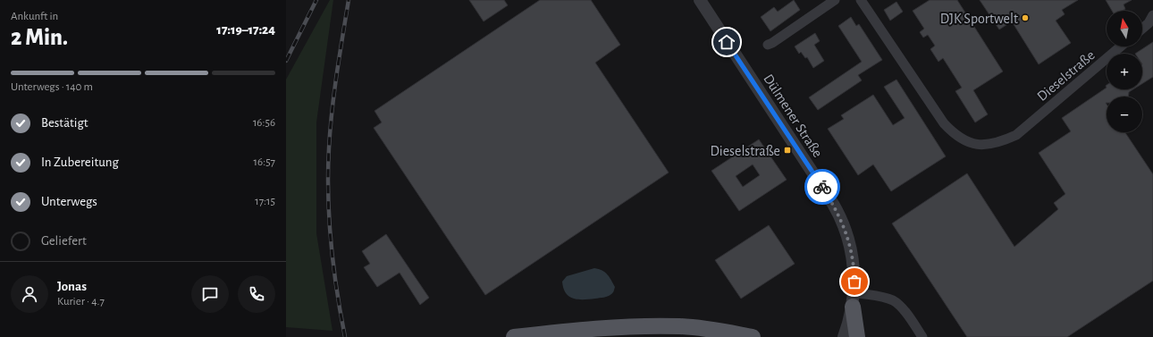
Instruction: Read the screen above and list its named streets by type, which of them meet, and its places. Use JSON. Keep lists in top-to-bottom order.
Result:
{
  "streets": {
    "street": ["Dieselstraße", "Dülmener Straße"]
  },
  "places": {
    "other": ["DJK Sportwelt"],
    "transit": ["Dieselstraße"]
  },
  "north": "top",
  "page": {
    "heading": ["2 Min.", "Ankunft in", "17:19–17:24"],
    "panel": ["Jonas", "Kurier · 4.7"],
    "map_buttons": ["+", "−"],
    "bar": "Unterwegs · 140 m",
    "list": [
      ["Bestätigt", "16:56"],
      ["In Zubereitung", "16:57"],
      ["Unterwegs", "17:15"],
      "Geliefert"
    ]
  }
}
